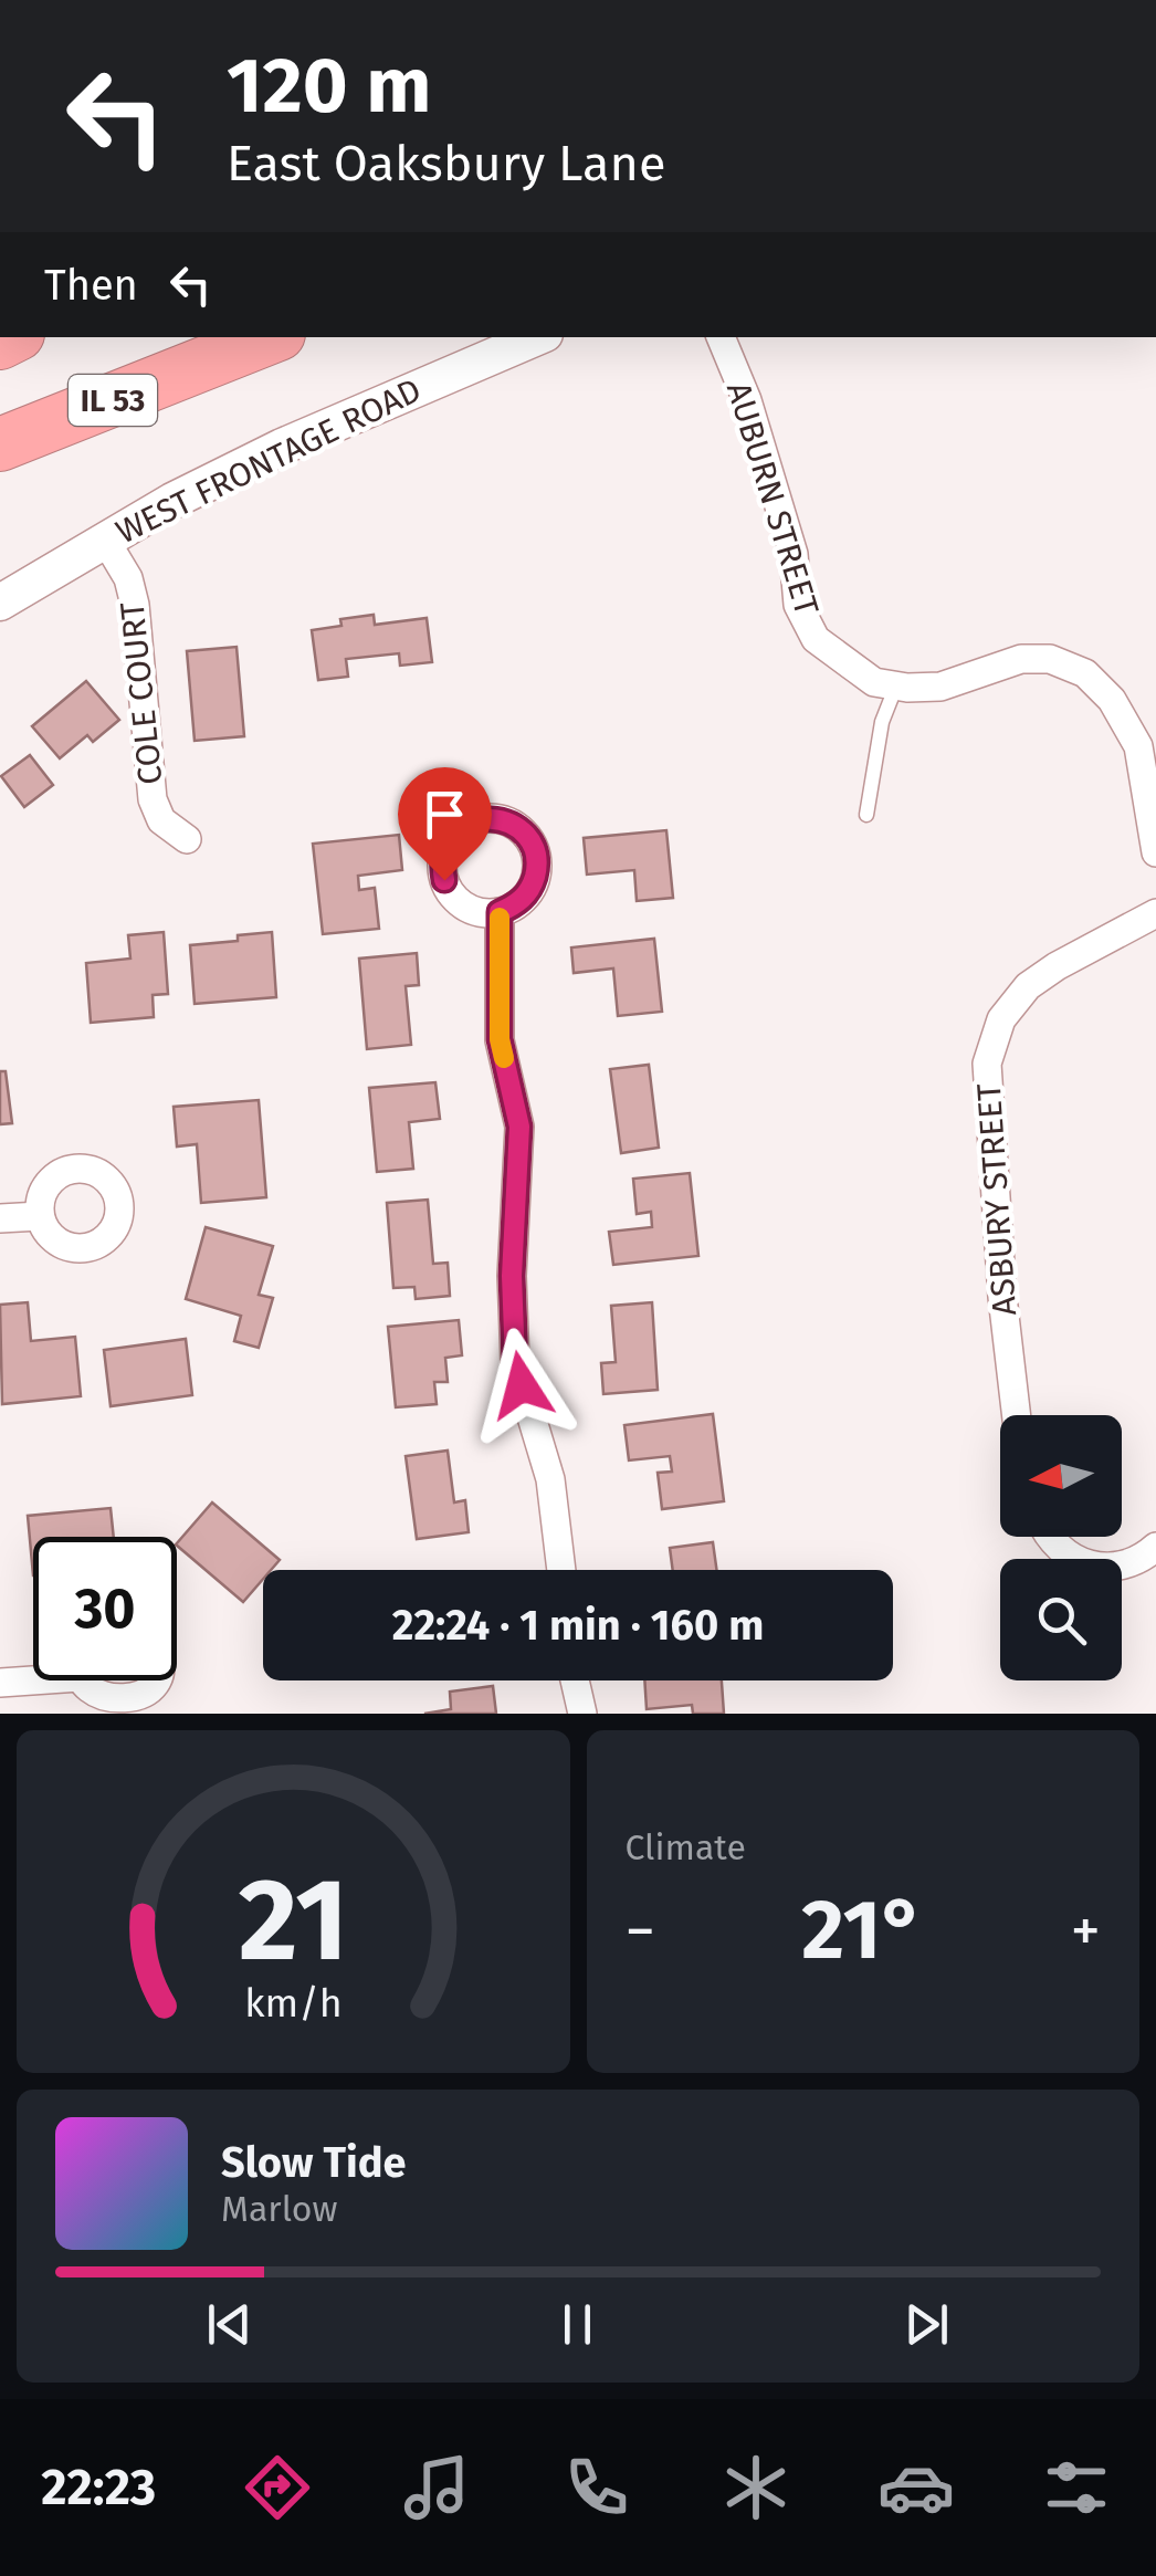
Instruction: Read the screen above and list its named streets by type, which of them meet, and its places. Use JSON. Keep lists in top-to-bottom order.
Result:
{
  "streets": {
    "highway": ["IL 53"],
    "street": [
      "WEST FRONTAGE ROAD",
      "AUBURN STREET",
      "COLE COURT",
      "ASBURY STREET"
    ]
  },
  "crossings": [
    ["WEST FRONTAGE ROAD", "COLE COURT"]
  ],
  "north": "left",
  "page": {
    "turn": ["120 m", "East Oaksbury Lane"],
    "then": "Then",
    "limit": "30",
    "trip": "22:24 · 1 min · 160 m",
    "tile": "Climate",
    "heat": ["−", "21°", "+"],
    "song": ["Slow Tide", "Marlow"],
    "tabs": "22:23",
    "gauge": ["21", "km/h"]
  }
}
